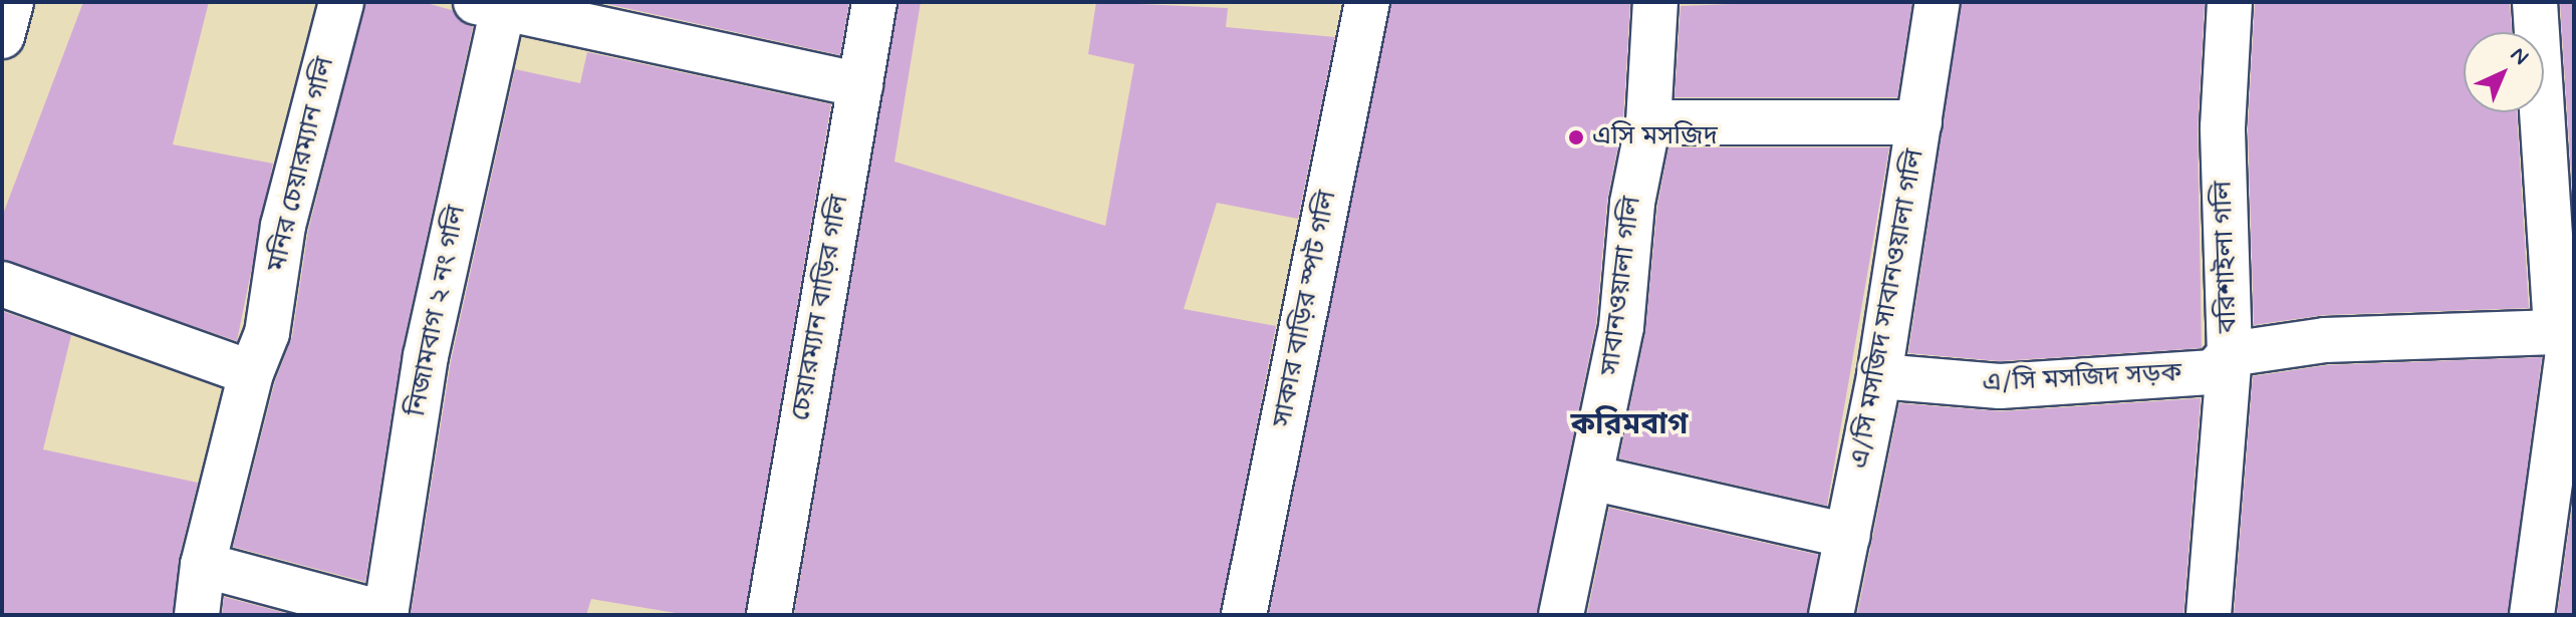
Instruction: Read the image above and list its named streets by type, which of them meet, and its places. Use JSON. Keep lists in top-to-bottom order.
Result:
{
  "streets": {
    "street": [
      "মনির চেয়ারম্যান গলি",
      "বরিশাইলা গলি",
      "সাবানওয়ালা গলি",
      "চেয়ারম্যান বাড়ির গলি",
      "সাকার বাড়ির স্পট গলি",
      "এ/সি মসজিদ সাবানওয়ালা গলি",
      "নিজামবাগ ২ নং গলি",
      "এ/সি মসজিদ সড়ক"
    ]
  },
  "crossings": [
    ["বরিশাইলা গলি", "এ/সি মসজিদ সড়ক"],
    ["এ/সি মসজিদ সাবানওয়ালা গলি", "এ/সি মসজিদ সড়ক"]
  ],
  "districts": ["করিমবাগ"],
  "places": ["এসি মসজিদ"],
  "north": "top right"
}
